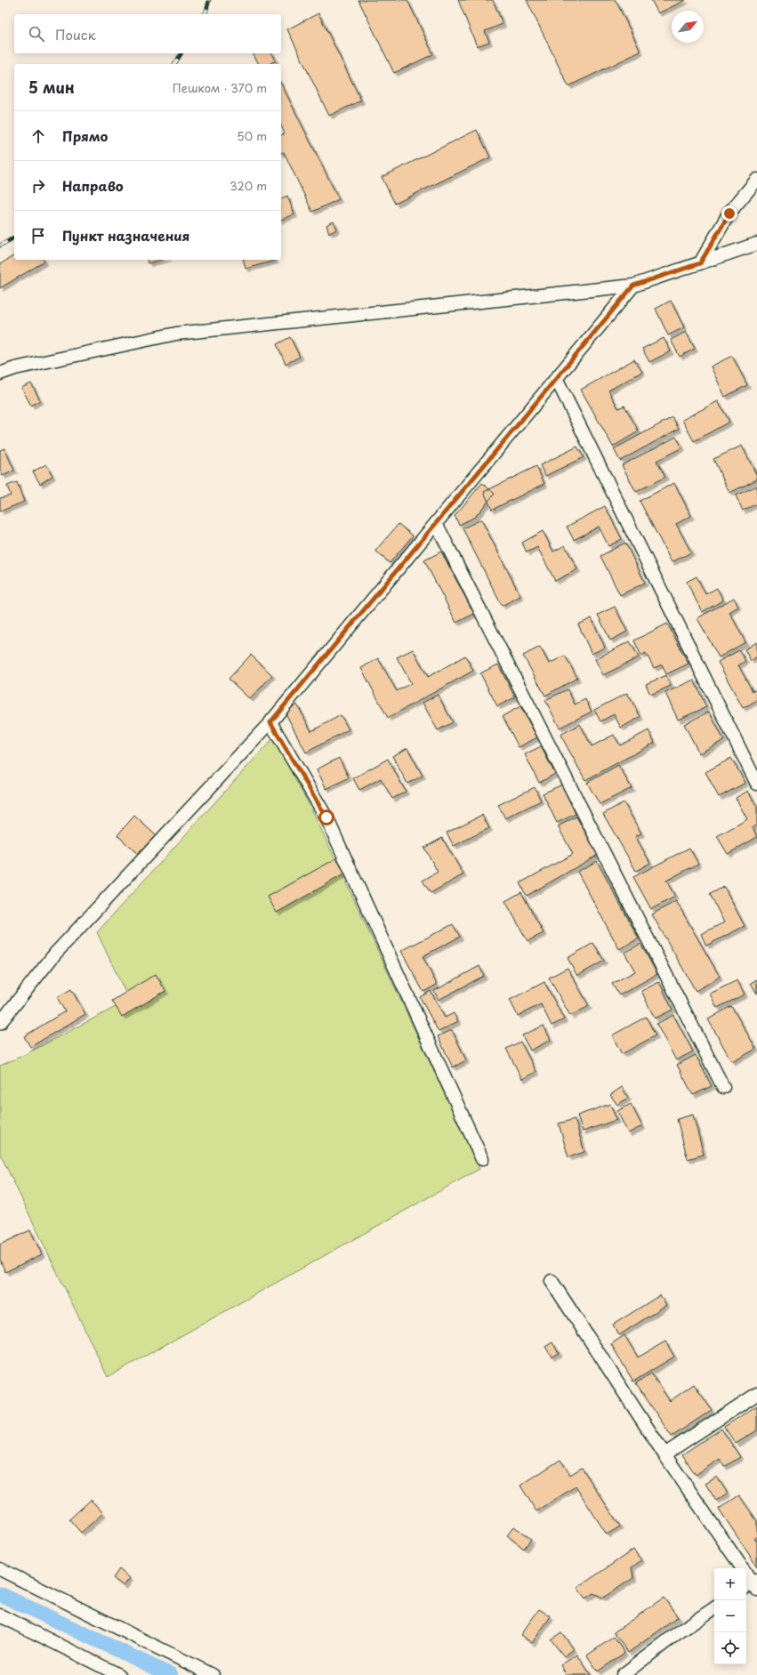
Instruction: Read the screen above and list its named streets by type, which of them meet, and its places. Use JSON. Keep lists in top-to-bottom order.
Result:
{
  "north": "top right",
  "page": {
    "search": "Поиск",
    "heading": ["5 мин", "Пешком · 370 m"],
    "list": [
      ["Прямо", "50 m"],
      ["Направо", "320 m"],
      "Пункт назначения"
    ],
    "map_buttons": ["+", "−"]
  }
}
